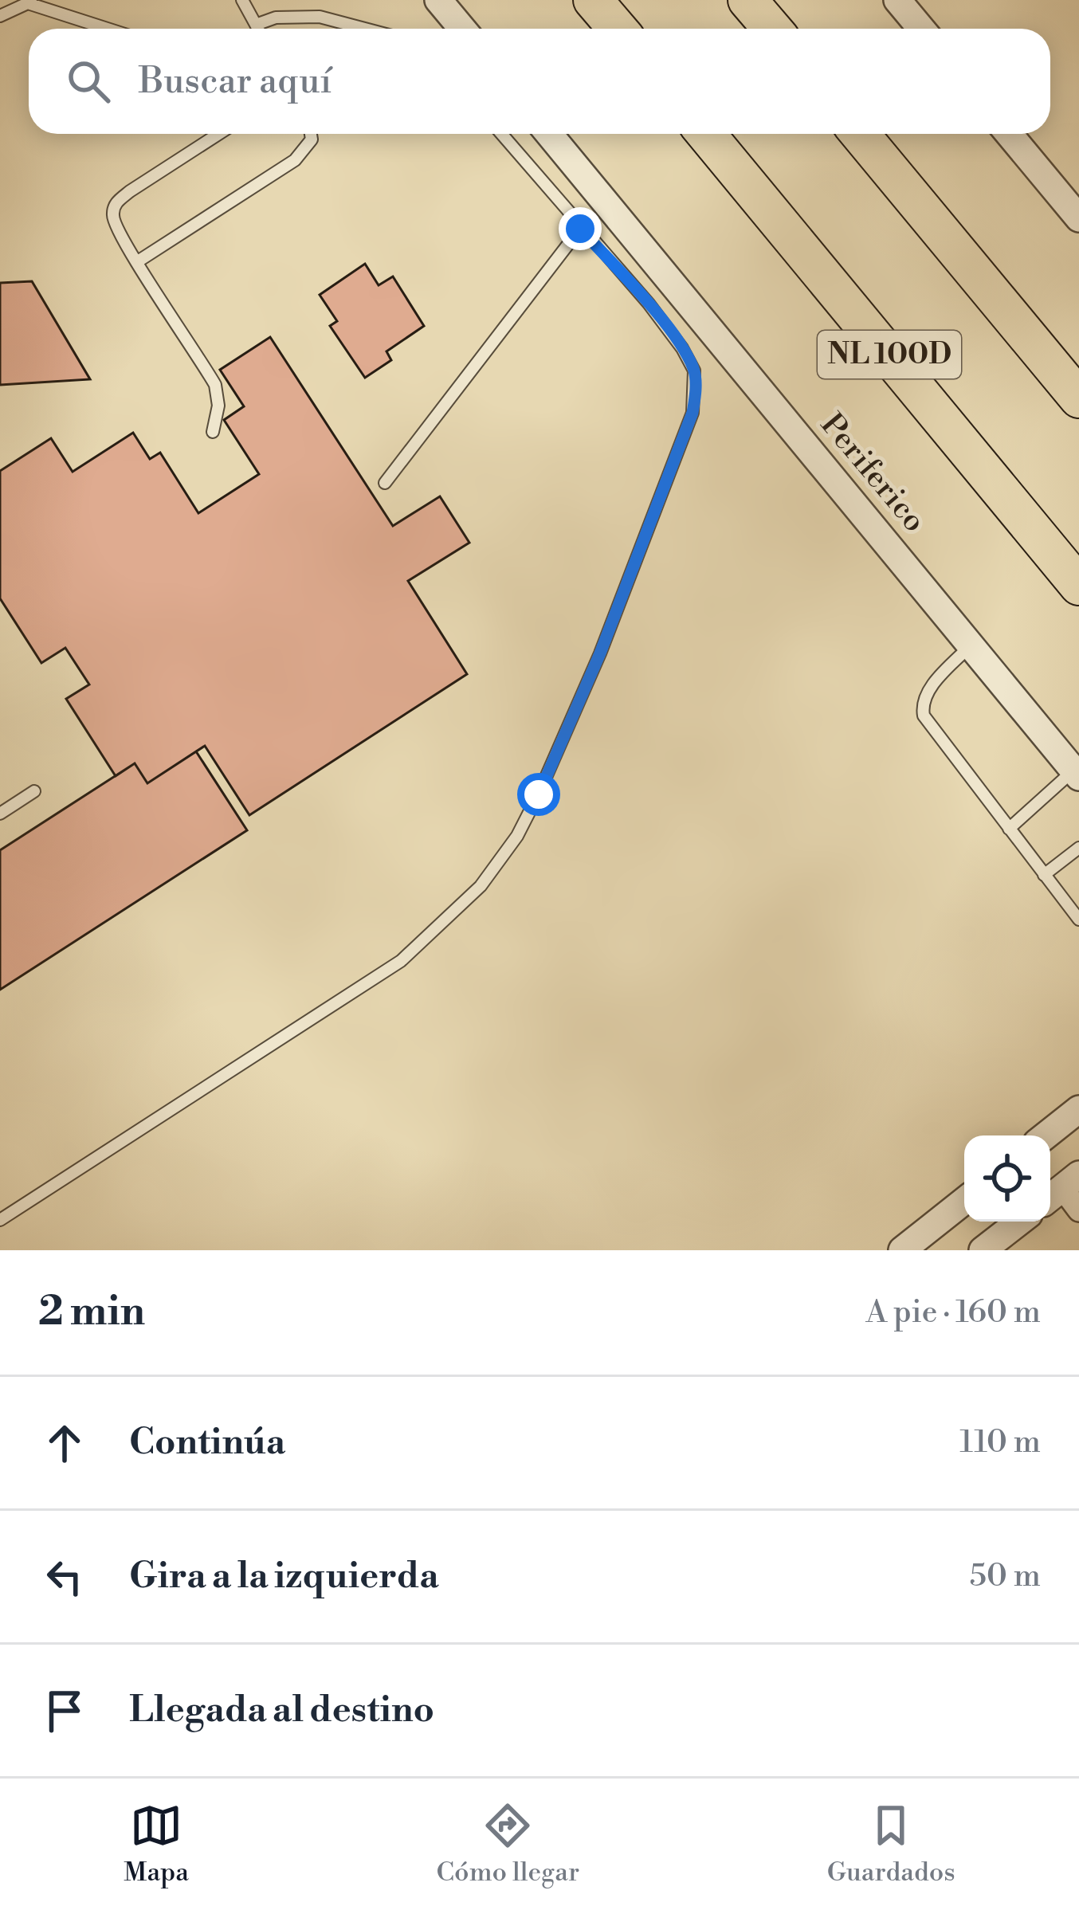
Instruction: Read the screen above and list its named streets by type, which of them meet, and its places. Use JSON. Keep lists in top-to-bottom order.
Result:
{
  "streets": {
    "highway": ["NL 100D"],
    "street": ["Periferico"]
  },
  "page": {
    "search": "Buscar aquí",
    "heading": ["2 min", "A pie · 160 m"],
    "list": [
      ["Continúa", "110 m"],
      ["Gira a la izquierda", "50 m"],
      "Llegada al destino"
    ],
    "nav": ["Mapa", "Cómo llegar", "Guardados"]
  }
}
